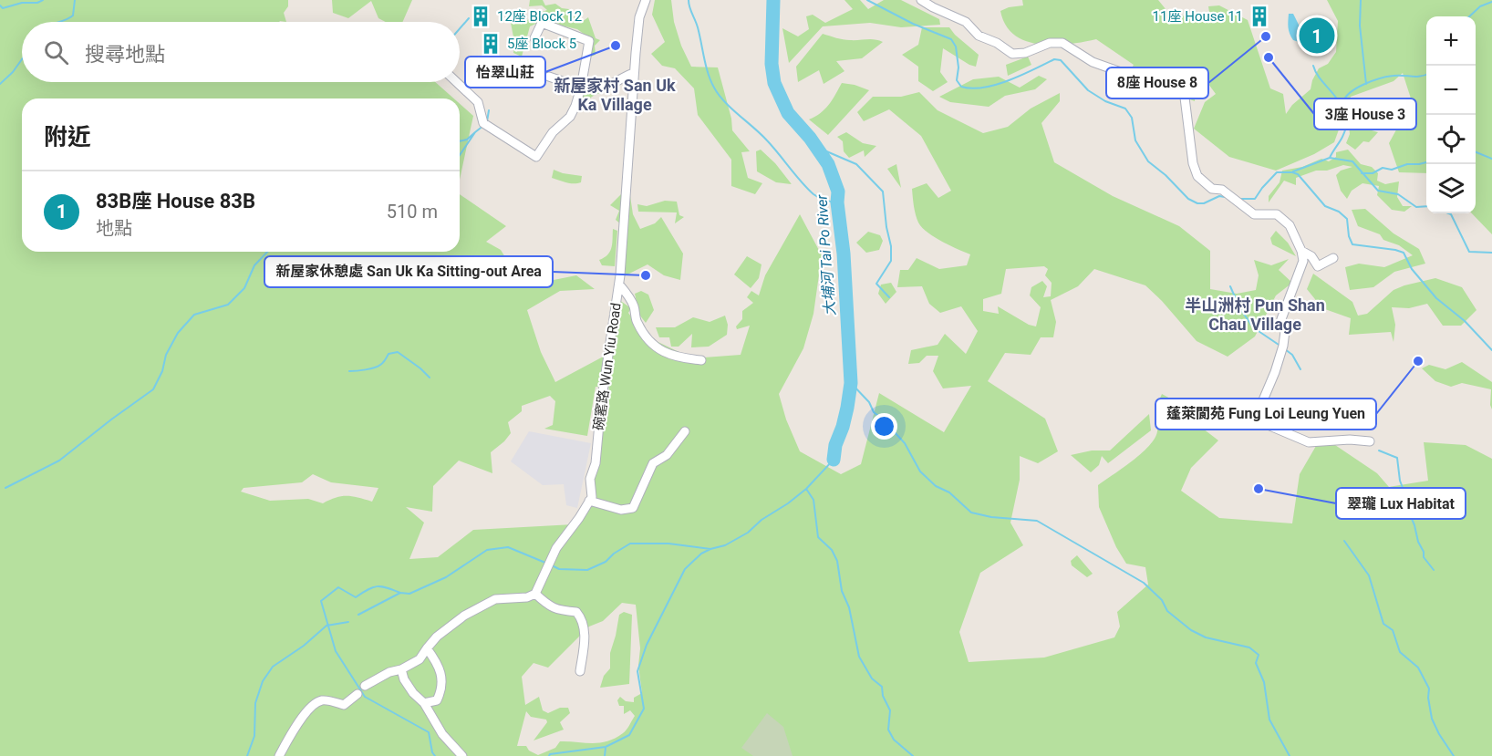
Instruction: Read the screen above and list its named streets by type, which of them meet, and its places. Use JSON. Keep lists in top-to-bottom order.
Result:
{
  "streets": {
    "street": ["碗窰路 Wun Yiu Road"]
  },
  "districts": ["新屋家村 San Uk Ka Village", "半山洲村 Pun Shan Chau Village"],
  "water": ["大埔河 Tai Po River"],
  "places": {
    "building": ["12座 Block 12", "11座 House 11", "5座 Block 5"],
    "other": [
      "8座 House 8",
      "怡翠山莊",
      "3座 House 3",
      "新屋家休憩處 San Uk Ka Sitting-out Area",
      "蓬萊閬苑 Fung Loi Leung Yuen",
      "翠瓏 Lux Habitat"
    ]
  },
  "page": {
    "pins": "1",
    "map_buttons": ["+", "−"],
    "search": "搜尋地點",
    "heading": "附近",
    "list": [
      {
        "mark": "1",
        "name": "83B座 House 83B",
        "note": "地點",
        "value": "510 m"
      }
    ]
  }
}
